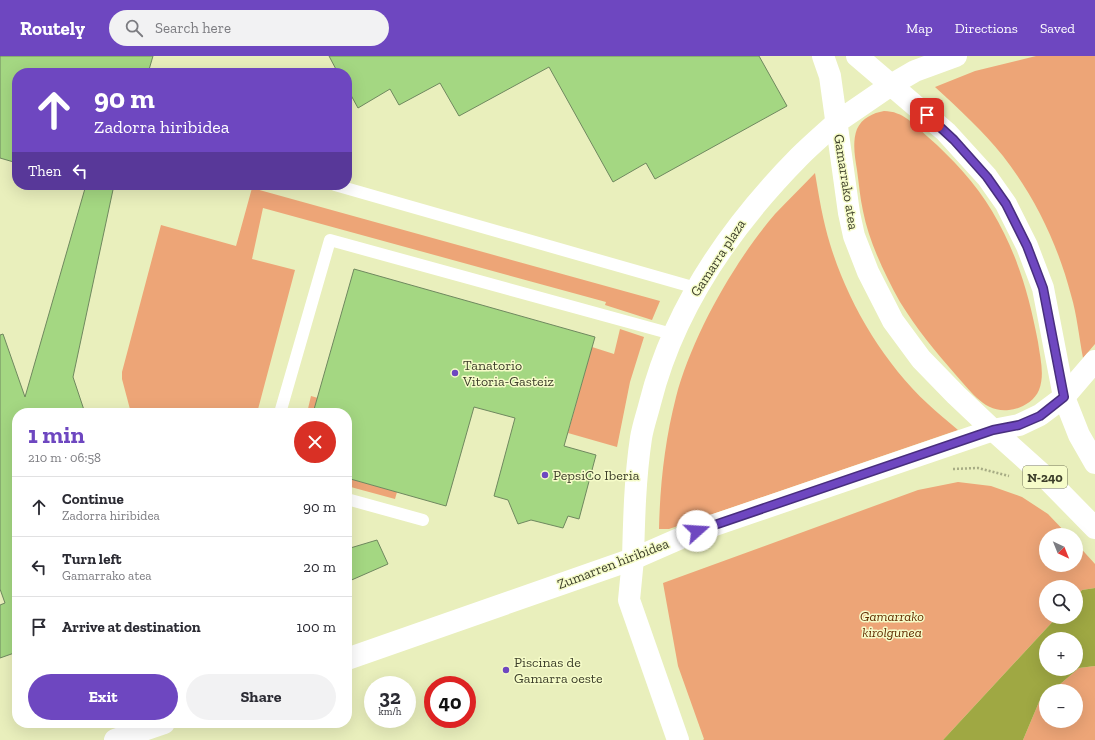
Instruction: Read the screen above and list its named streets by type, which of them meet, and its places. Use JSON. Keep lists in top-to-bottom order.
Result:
{
  "streets": {
    "main road": [
      "Gamarrako atea",
      "Gamarra plaza",
      "N-240",
      "Zumarren hiribidea"
    ]
  },
  "crossings": [
    ["Gamarrako atea", "Gamarra plaza"],
    ["Gamarrako atea", "N-240"],
    ["Gamarrako atea", "Zumarren hiribidea"],
    ["Gamarra plaza", "Zumarren hiribidea"],
    ["N-240", "Zumarren hiribidea"]
  ],
  "parks": ["Gamarrako kirolgunea"],
  "places": ["Tanatorio Vitoria-Gasteiz", "PepsiCo Iberia", "Piscinas de Gamarra oeste"],
  "north": "bottom right",
  "page": {
    "header": "Routely",
    "search": "Search here",
    "nav": ["Map", "Directions", "Saved"],
    "turn": ["90 m", "Zadorra hiribidea"],
    "then": "Then",
    "heading": ["1 min", "210 m · 06:58"],
    "list": [
      {
        "name": "Continue",
        "note": "Zadorra hiribidea",
        "value": "90 m"
      },
      {
        "name": "Turn left",
        "note": "Gamarrako atea",
        "value": "20 m"
      },
      {
        "name": "Arrive at destination",
        "value": "100 m"
      }
    ],
    "map_buttons": ["+", "−"],
    "buttons": ["Exit", "Share"],
    "speed": "32 km/h",
    "limit": "40"
  }
}
